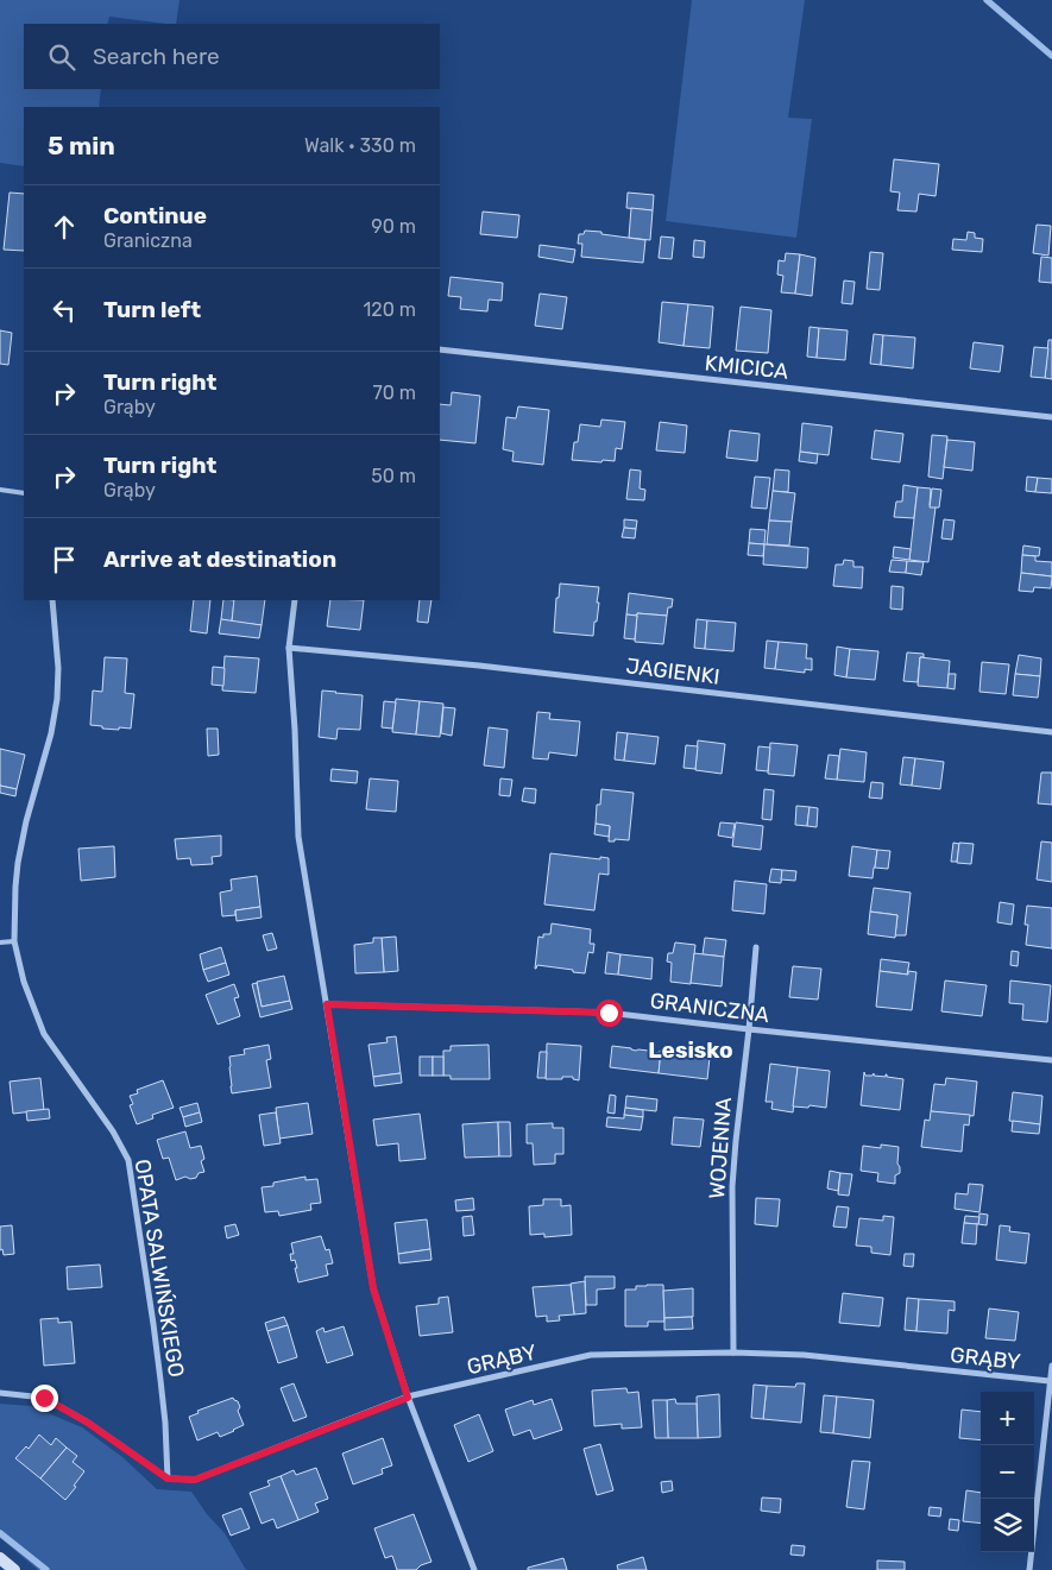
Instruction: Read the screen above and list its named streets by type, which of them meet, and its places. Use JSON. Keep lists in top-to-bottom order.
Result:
{
  "streets": {
    "street": [
      "KMICICA",
      "JAGIENKI",
      "GRANICZNA",
      "WOJENNA",
      "OPATA SALWIŃSKIEGO",
      "GRĄBY"
    ]
  },
  "crossings": [
    ["GRANICZNA", "WOJENNA"],
    ["WOJENNA", "GRĄBY"],
    ["OPATA SALWIŃSKIEGO", "GRĄBY"]
  ],
  "districts": ["Lesisko"],
  "page": {
    "search": "Search here",
    "heading": ["5 min", "Walk · 330 m"],
    "list": [
      ["Continue", "Graniczna", "90 m"],
      ["Turn left", "120 m"],
      ["Turn right", "Grąby", "70 m"],
      ["Turn right", "Grąby", "50 m"],
      "Arrive at destination"
    ],
    "map_buttons": ["+", "−"]
  }
}
